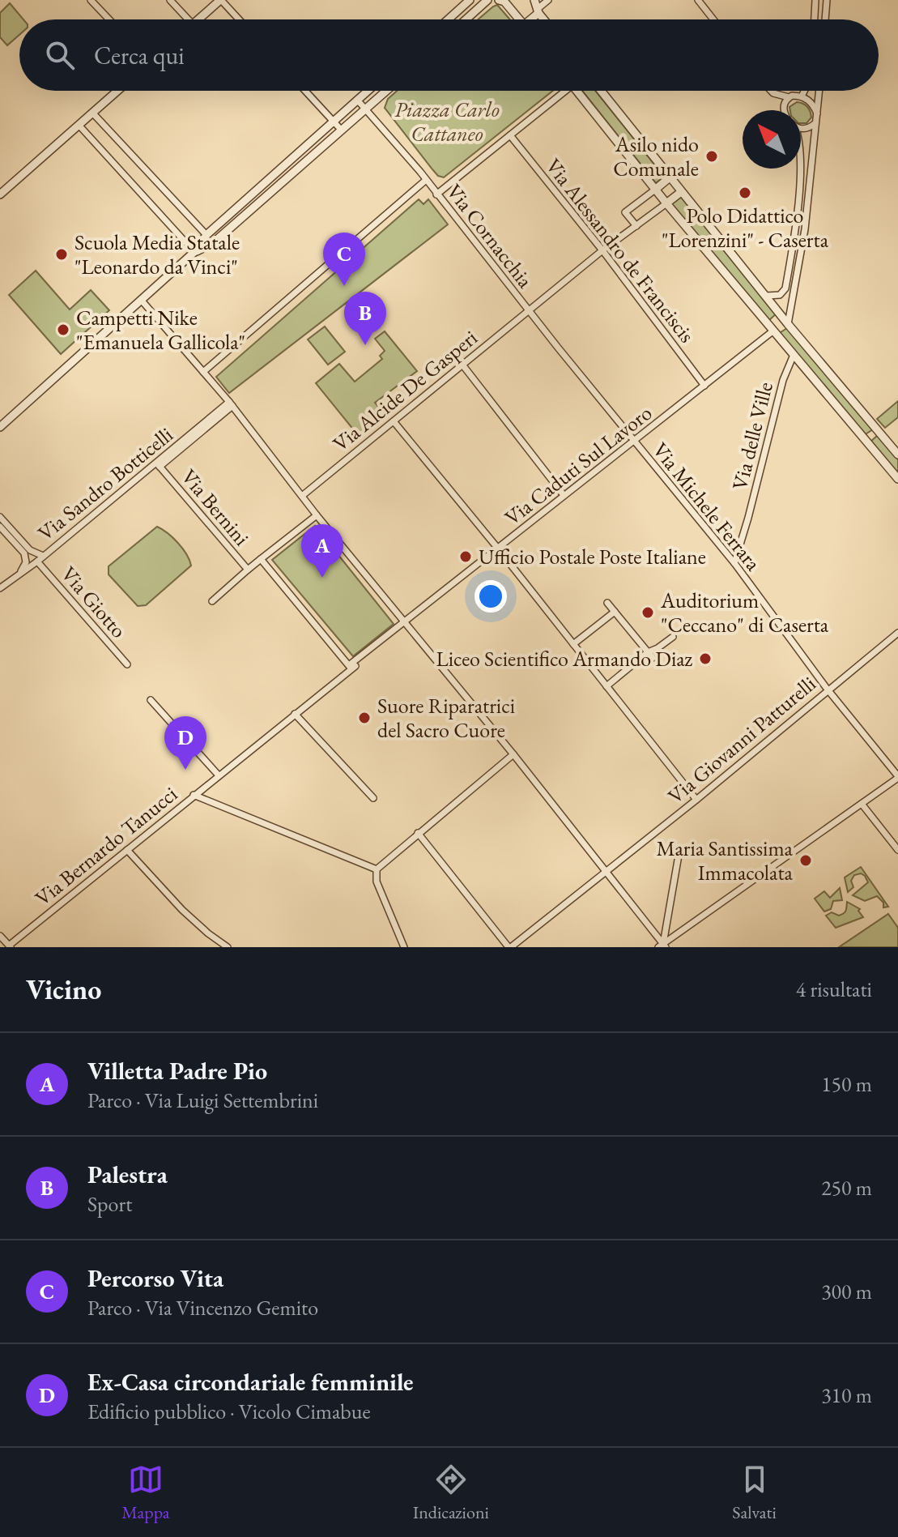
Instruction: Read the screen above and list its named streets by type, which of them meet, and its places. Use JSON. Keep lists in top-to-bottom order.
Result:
{
  "streets": {
    "street": [
      "Via Cornacchia",
      "Via Alessandro de Franciscis",
      "Via Alcide De Gasperi",
      "Via delle Ville",
      "Via Caduti Sul Lavoro",
      "Via Sandro Botticelli",
      "Via Michele Ferrara",
      "Via Bernini",
      "Via Giotto",
      "Via Giovanni Patturelli",
      "Via Bernardo Tanucci"
    ]
  },
  "crossings": [
    ["Via Cornacchia", "Via Alcide De Gasperi"],
    ["Via Cornacchia", "Via Caduti Sul Lavoro"],
    ["Via Cornacchia", "Via Michele Ferrara"],
    ["Via Alessandro de Franciscis", "Via Alcide De Gasperi"],
    ["Via Alessandro de Franciscis", "Via Caduti Sul Lavoro"],
    ["Via delle Ville", "Via Michele Ferrara"],
    ["Via Caduti Sul Lavoro", "Via Michele Ferrara"],
    ["Via Caduti Sul Lavoro", "Via Bernardo Tanucci"],
    ["Via Sandro Botticelli", "Via Bernini"],
    ["Via Sandro Botticelli", "Via Giotto"],
    ["Via Michele Ferrara", "Via Giovanni Patturelli"],
    ["Via Bernini", "Via Bernardo Tanucci"]
  ],
  "parks": ["Piazza Carlo Cattaneo"],
  "places": [
    "Asilo nido Comunale",
    "Polo Didattico \"Lorenzini\" - Caserta",
    "Scuola Media Statale \"Leonardo da Vinci\"",
    "Campetti Nike \"Emanuela Gallicola\"",
    "Ufficio Postale Poste Italiane",
    "Auditorium \"Ceccano\" di Caserta",
    "Liceo Scientifico Armando Diaz",
    "Suore Riparatrici del Sacro Cuore",
    "Maria Santissima Immacolata"
  ],
  "north": "top left",
  "page": {
    "search": "Cerca qui",
    "pins": [
      "C",
      "B",
      "A",
      "D"
    ],
    "heading": ["Vicino", "4 risultati"],
    "list": [
      {
        "mark": "A",
        "name": "Villetta Padre Pio",
        "note": "Parco · Via Luigi Settembrini",
        "value": "150 m"
      },
      {
        "mark": "B",
        "name": "Palestra",
        "note": "Sport",
        "value": "250 m"
      },
      {
        "mark": "C",
        "name": "Percorso Vita",
        "note": "Parco · Via Vincenzo Gemito",
        "value": "300 m"
      },
      {
        "mark": "D",
        "name": "Ex-Casa circondariale femminile",
        "note": "Edificio pubblico · Vicolo Cimabue",
        "value": "310 m"
      }
    ],
    "nav": ["Mappa", "Indicazioni", "Salvati"]
  }
}
